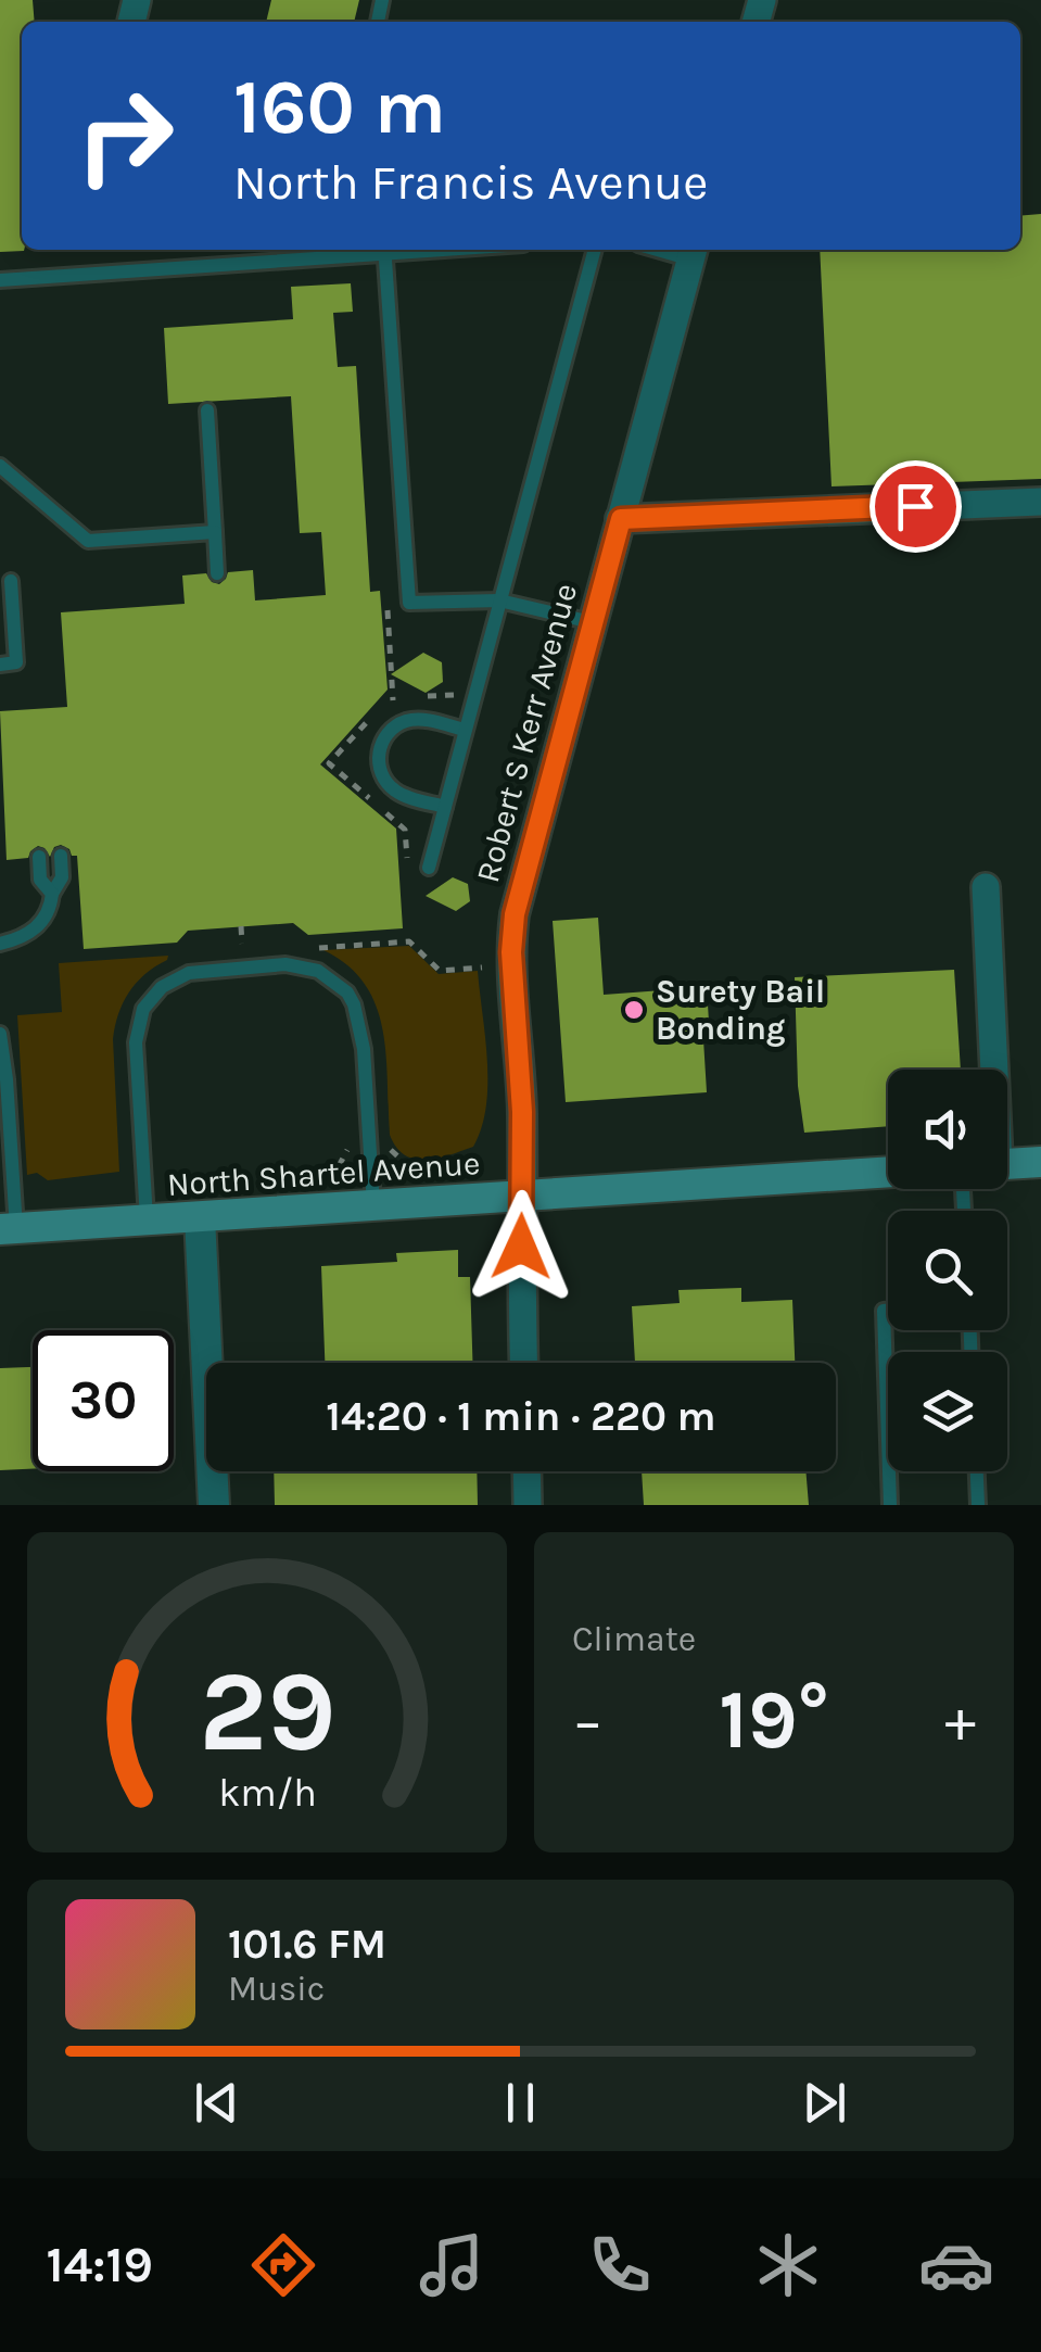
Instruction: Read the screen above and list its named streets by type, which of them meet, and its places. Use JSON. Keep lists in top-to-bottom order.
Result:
{
  "streets": {
    "main road": ["North Shartel Avenue"],
    "street": ["Robert S Kerr Avenue"]
  },
  "crossings": [
    ["Robert S Kerr Avenue", "North Shartel Avenue"]
  ],
  "places": ["Surety Bail Bonding"],
  "page": {
    "turn": ["160 m", "North Francis Avenue"],
    "limit": "30",
    "trip": "14:20 · 1 min · 220 m",
    "tile": "Climate",
    "heat": ["−", "19°", "+"],
    "song": ["101.6 FM", "Music"],
    "tabs": "14:19",
    "gauge": ["29", "km/h"]
  }
}
